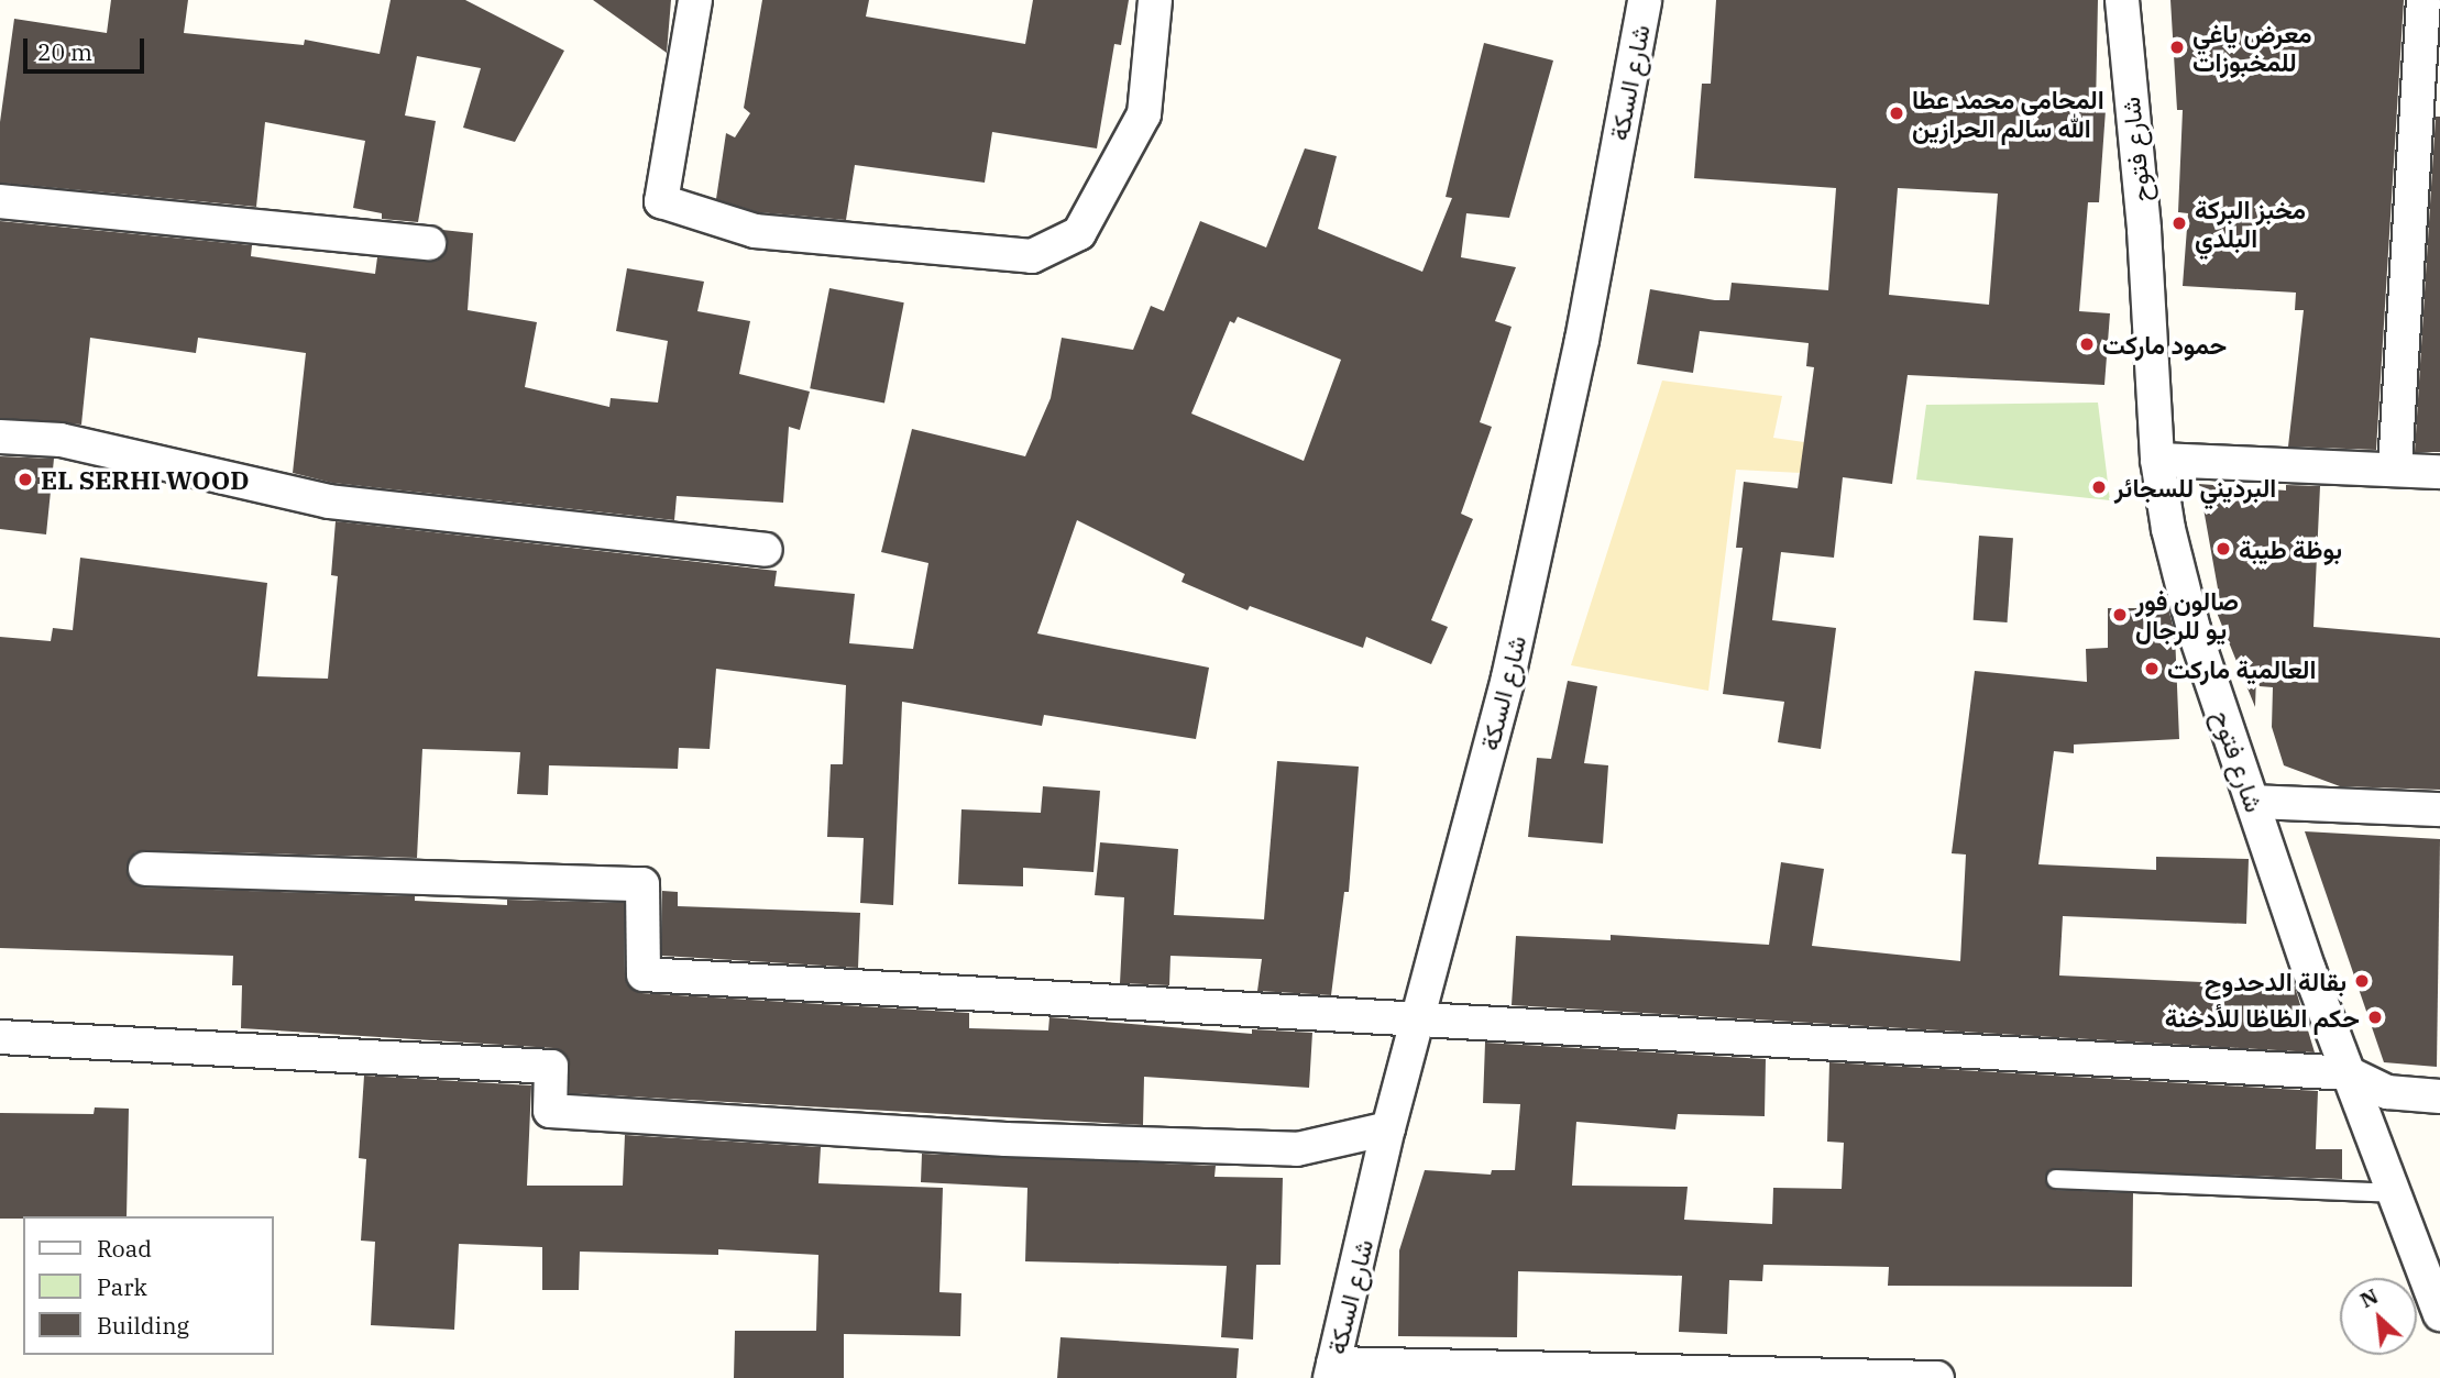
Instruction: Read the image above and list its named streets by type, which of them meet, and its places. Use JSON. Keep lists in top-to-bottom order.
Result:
{
  "streets": {
    "street": ["شارع السكة", "شارع فتوح"]
  },
  "places": [
    "معرض ياغي للمخبوزات",
    "المحامي محمد عطا الله سالم الحرازين",
    "مخبز البركة البلدي",
    "حمود ماركت",
    "EL SERHI WOOD",
    "البرديني للسجائر",
    "بوظة طيبة",
    "صالون فور يو للرجال",
    "العالمية ماركت",
    "بقالة الدحدوح",
    "حكم الظاظا للأدخنة"
  ],
  "legend": ["Road", "Park", "Building"],
  "scale_bar": "20 m",
  "north": "top left"
}
